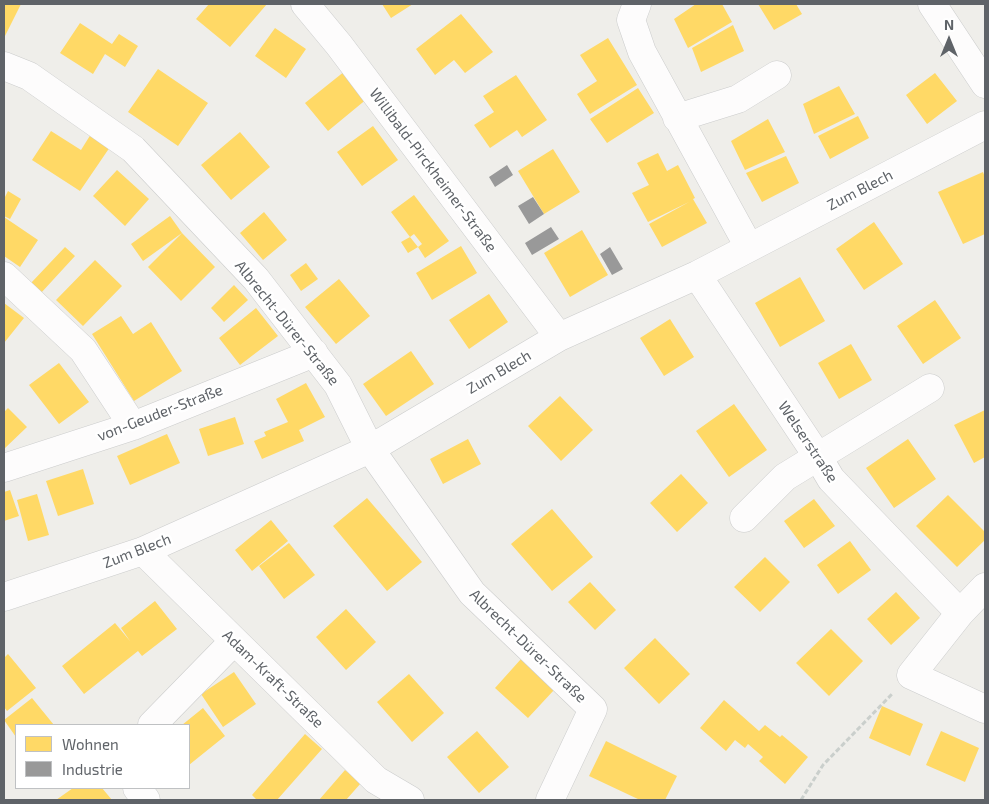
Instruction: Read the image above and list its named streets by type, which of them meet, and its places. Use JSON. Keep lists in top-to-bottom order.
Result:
{
  "streets": {
    "street": [
      "Willibald-Pirckheimer-Straße",
      "Zum Blech",
      "Albrecht-Dürer-Straße",
      "von-Geuder-Straße",
      "Welserstraße",
      "Adam-Kraft-Straße"
    ]
  },
  "crossings": [
    ["Willibald-Pirckheimer-Straße", "Zum Blech"],
    ["Zum Blech", "Albrecht-Dürer-Straße"],
    ["Zum Blech", "Welserstraße"],
    ["Zum Blech", "Adam-Kraft-Straße"],
    ["Albrecht-Dürer-Straße", "von-Geuder-Straße"]
  ],
  "legend": ["Wohnen", "Industrie"],
  "north": "top"
}
